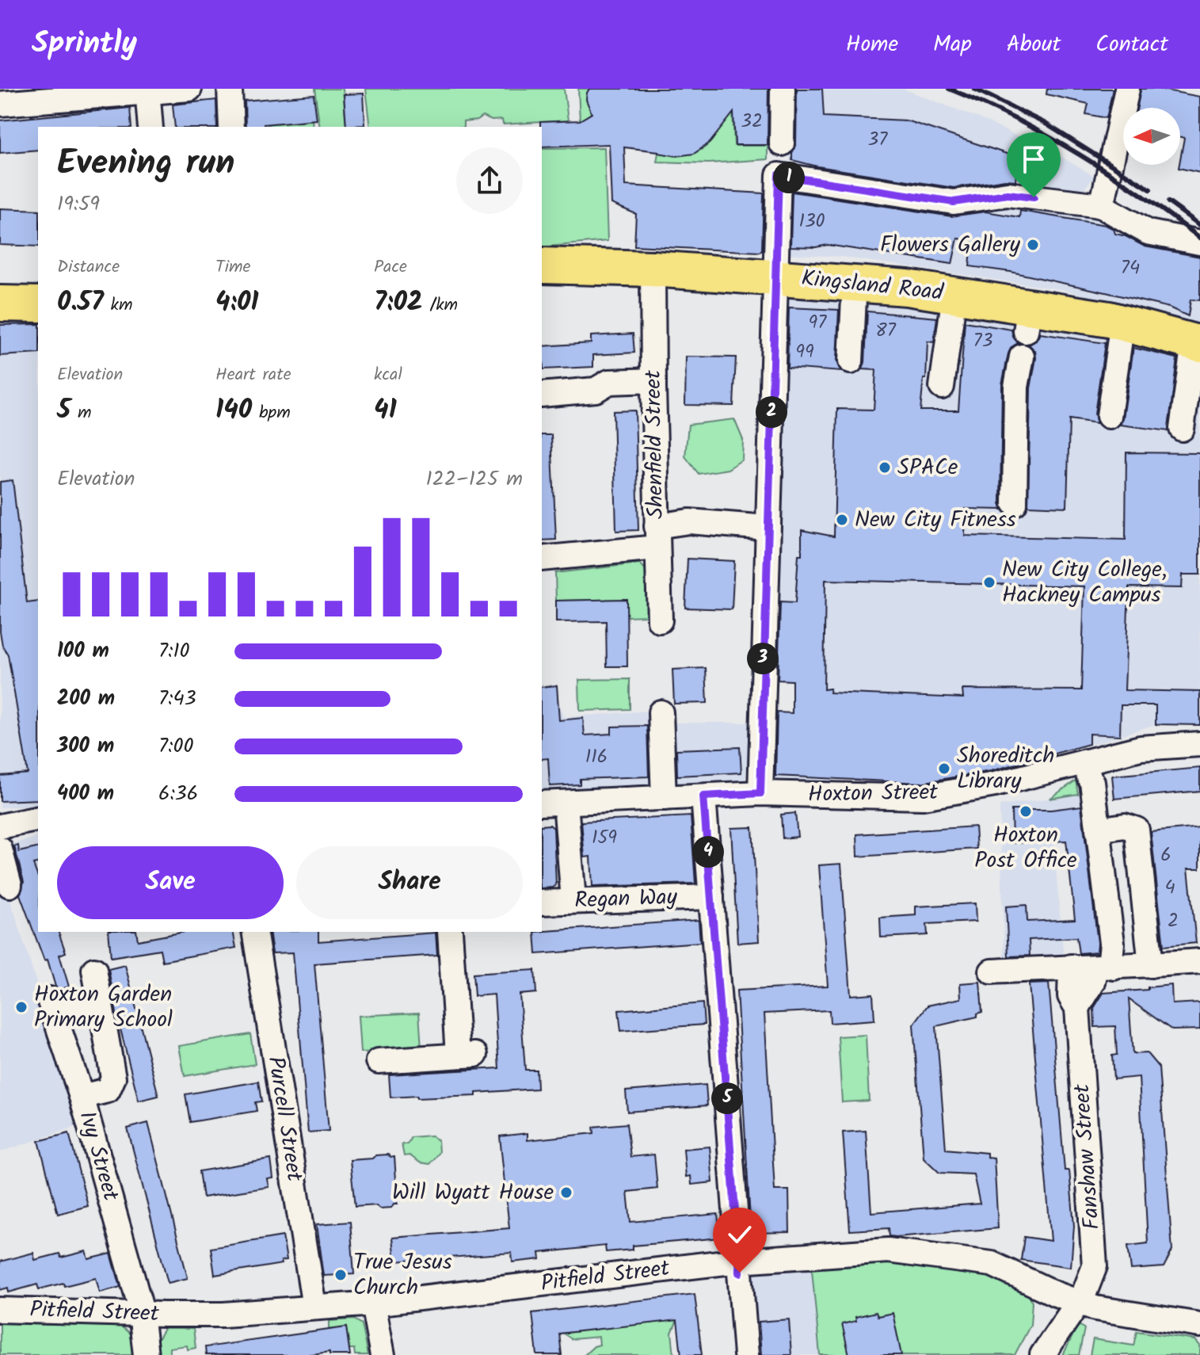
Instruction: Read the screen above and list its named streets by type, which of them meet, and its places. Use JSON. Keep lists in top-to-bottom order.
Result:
{
  "streets": {
    "highway": ["Kingsland Road"],
    "street": [
      "Shenfield Street",
      "Hoxton Street",
      "Regan Way",
      "Purcell Street",
      "Ivy Street",
      "Fanshaw Street",
      "Pitfield Street"
    ]
  },
  "crossings": [
    ["Kingsland Road", "Shenfield Street"],
    ["Purcell Street", "Pitfield Street"],
    ["Ivy Street", "Pitfield Street"],
    ["Fanshaw Street", "Pitfield Street"]
  ],
  "places": [
    "Flowers Gallery",
    "SPACe",
    "New City Fitness",
    "New City College, Hackney Campus",
    "Shoreditch Library",
    "Hoxton Post Office",
    "Hoxton Garden Primary School",
    "Will Wyatt House",
    "True Jesus Church"
  ],
  "house_numbers": [
    "32",
    "37",
    "130",
    "74",
    "97",
    "87",
    "73",
    "99",
    "116",
    "159",
    "6",
    "4",
    "2"
  ],
  "north": "left",
  "page": {
    "header": "Sprintly",
    "nav": [
      "Home",
      "Map",
      "About",
      "Contact"
    ],
    "heading": ["Evening run", "19:59"],
    "pins": [
      "1",
      "2",
      "3",
      "4",
      "5"
    ],
    "stats": [
      ["Distance", "0.57 km"],
      ["Time", "4:01"],
      ["Pace", "7:02 /km"],
      ["Elevation", "5 m"],
      ["Heart rate", "140 bpm"],
      ["kcal", "41"]
    ],
    "chart": ["Elevation", "122–125 m"],
    "list": [
      {
        "name": "100 m",
        "note": "7:10"
      },
      {
        "name": "200 m",
        "note": "7:43"
      },
      {
        "name": "300 m",
        "note": "7:00"
      },
      {
        "name": "400 m",
        "note": "6:36"
      }
    ],
    "buttons": ["Save", "Share"]
  }
}
